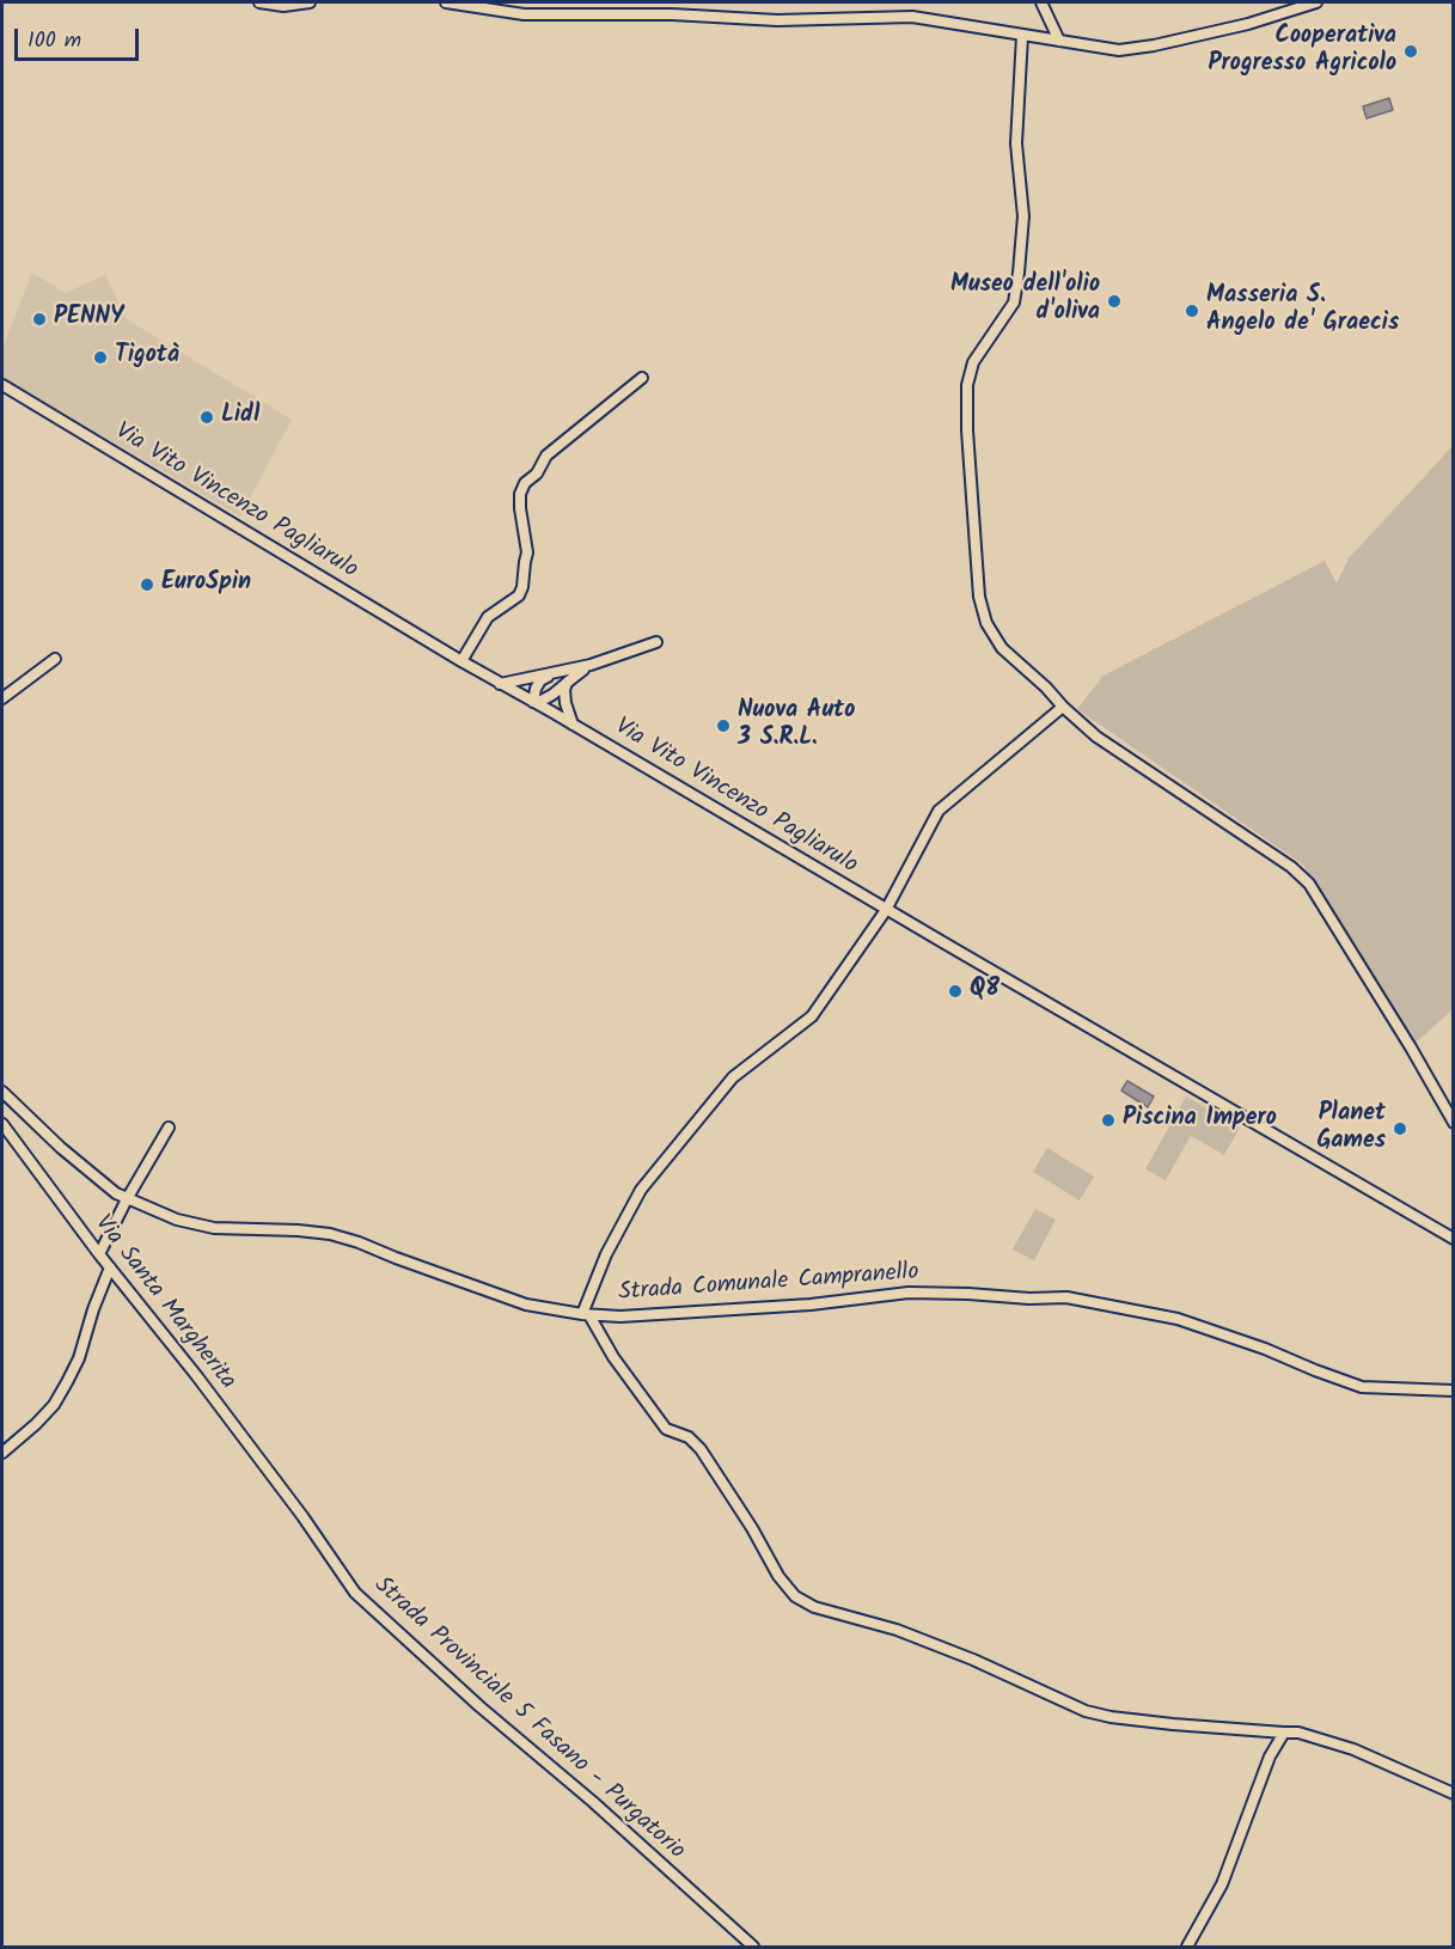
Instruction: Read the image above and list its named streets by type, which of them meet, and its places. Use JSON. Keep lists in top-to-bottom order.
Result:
{
  "streets": {
    "street": [
      "Via Vito Vincenzo Pagliarulo",
      "Strada Comunale Campranello",
      "Via Santa Margherita",
      "Strada Provinciale 5 Fasano - Purgatorio"
    ]
  },
  "crossings": [
    ["Via Santa Margherita", "Strada Provinciale 5 Fasano - Purgatorio"]
  ],
  "places": [
    "Cooperativa Progresso Agricolo",
    "Museo dell'olio d'oliva",
    "Masseria S. Angelo de' Graecis",
    "PENNY",
    "Tigotà",
    "Lidl",
    "EuroSpin",
    "Nuova Auto 3 S.R.L.",
    "Q8",
    "Piscina Impero",
    "Planet Games"
  ],
  "scale_bar": "100 m"
}
